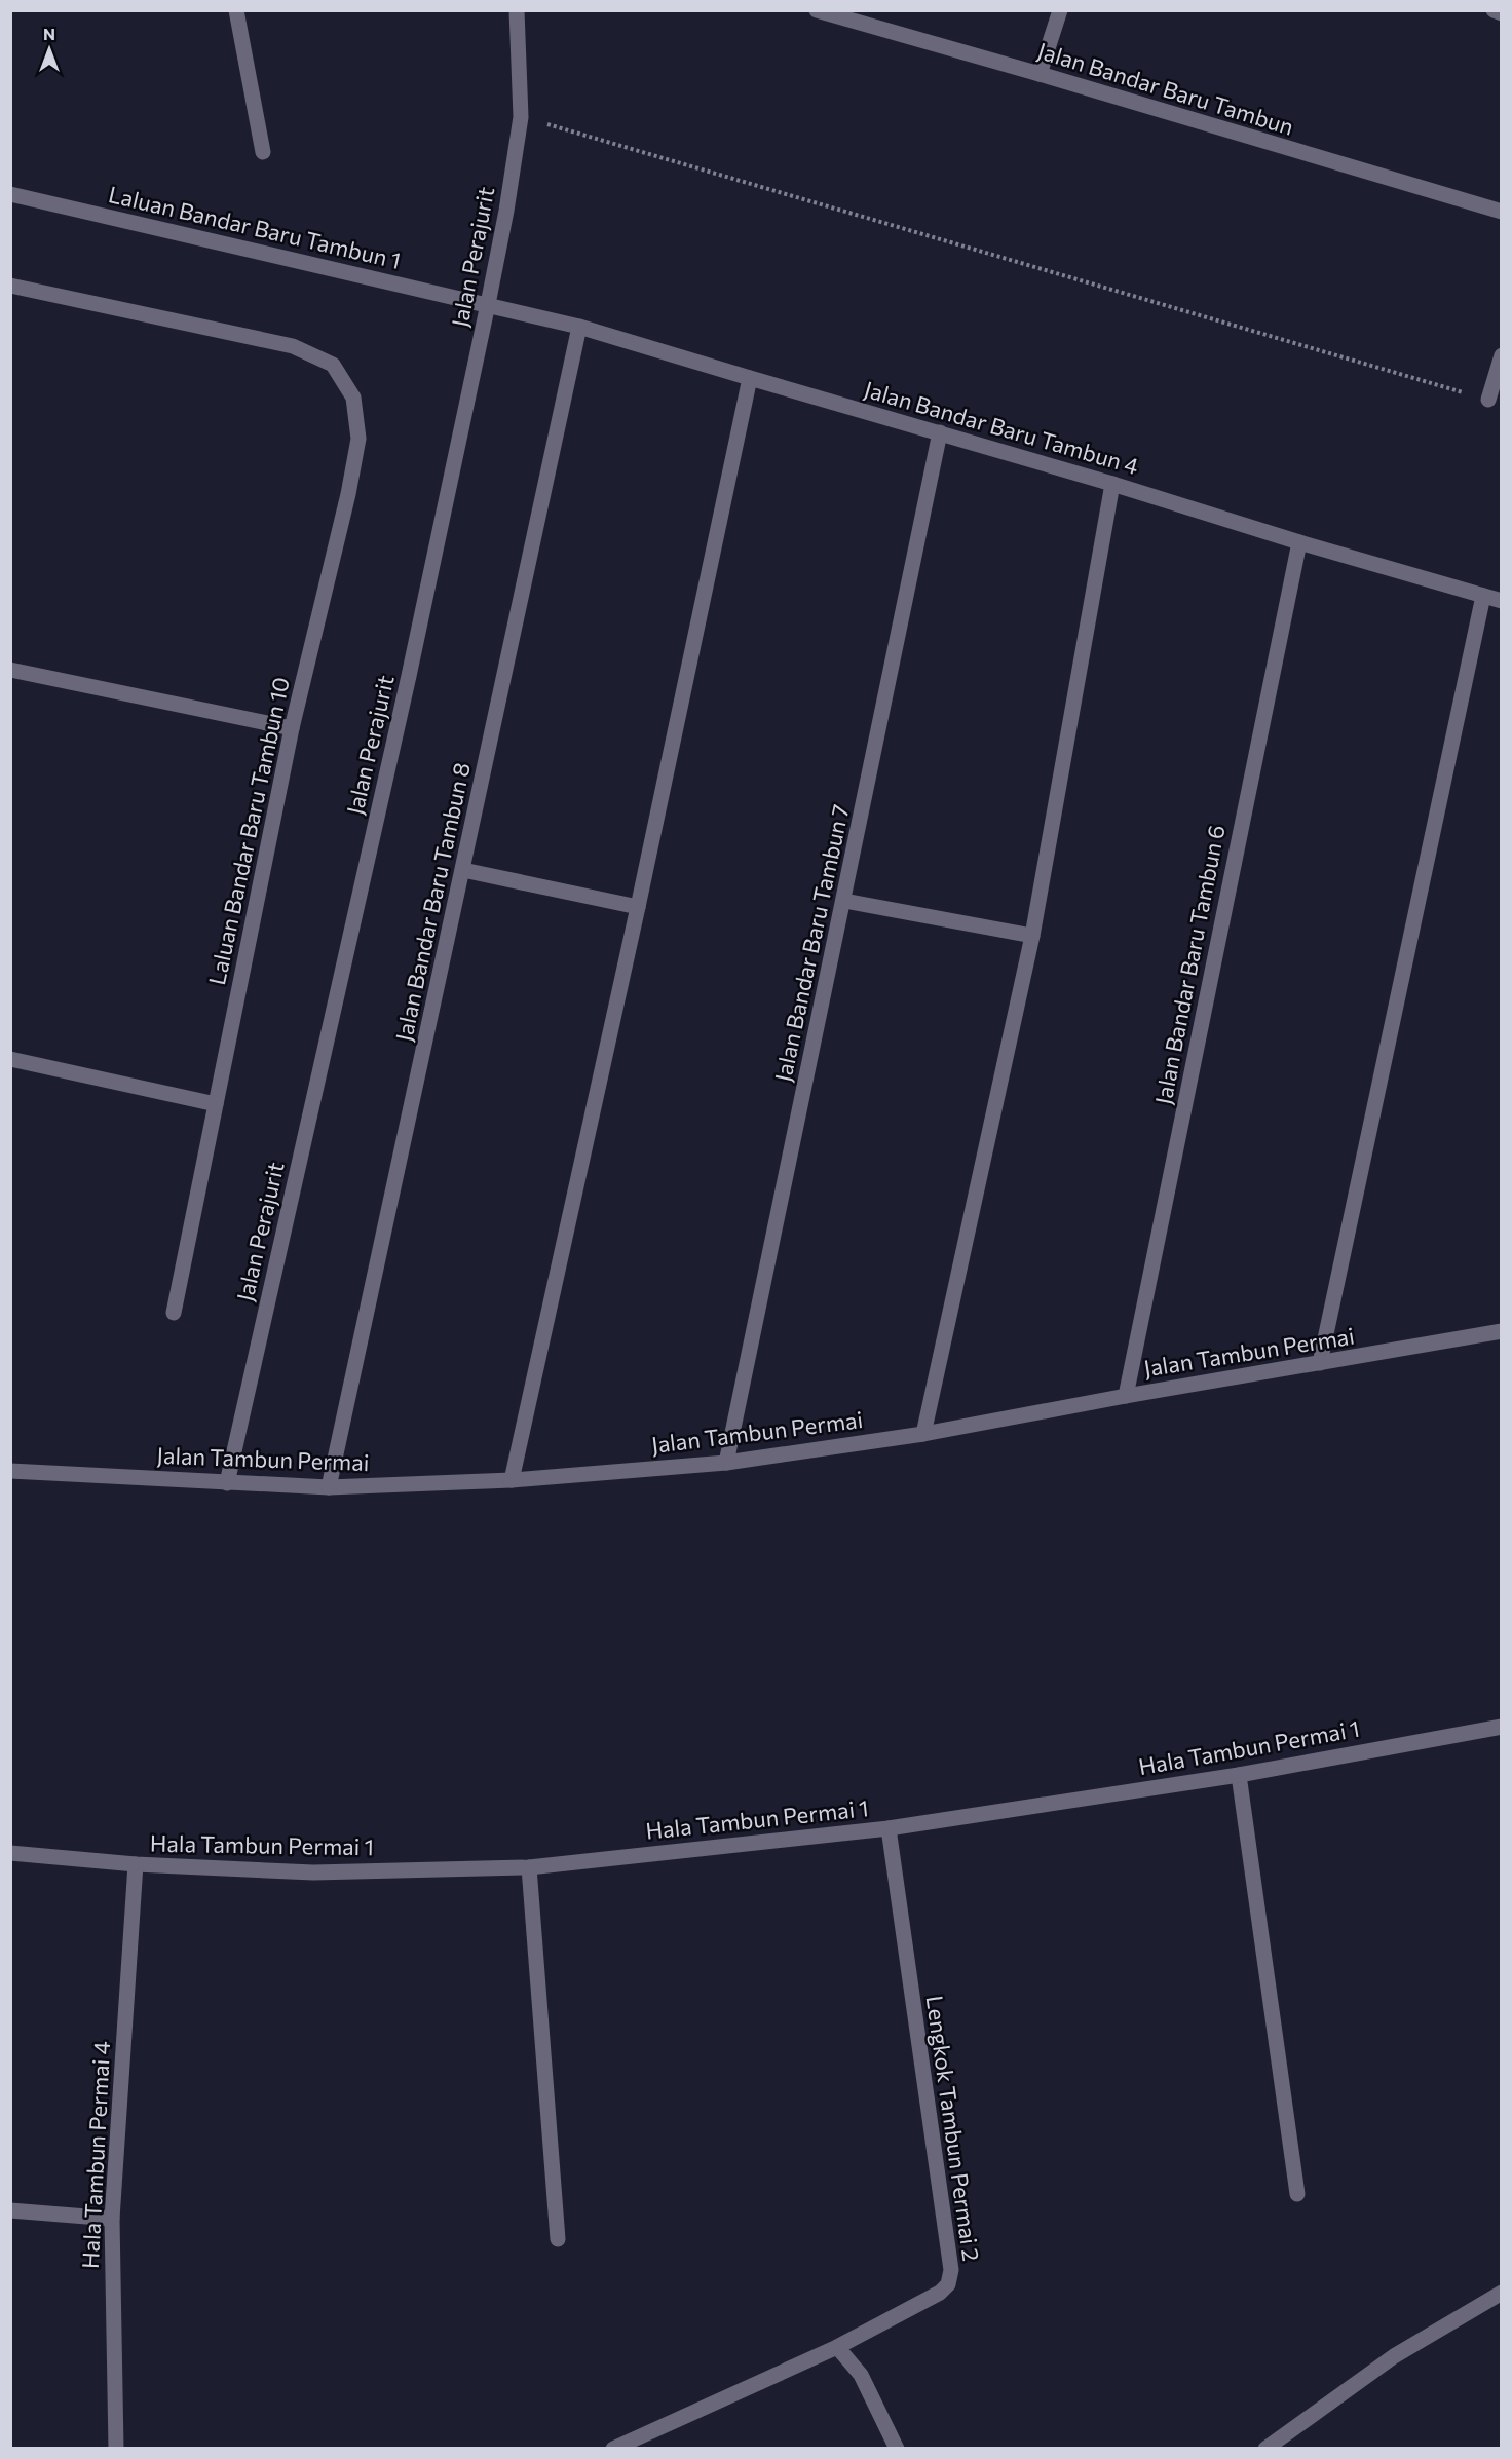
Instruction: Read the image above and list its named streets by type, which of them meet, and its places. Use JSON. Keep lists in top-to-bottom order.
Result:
{
  "streets": {
    "street": [
      "Jalan Bandar Baru Tambun",
      "Laluan Bandar Baru Tambun 1",
      "Jalan Perajurit",
      "Jalan Bandar Baru Tambun 4",
      "Laluan Bandar Baru Tambun 10",
      "Jalan Bandar Baru Tambun 8",
      "Jalan Bandar Baru Tambun 7",
      "Jalan Bandar Baru Tambun 6",
      "Jalan Tambun Permai",
      "Hala Tambun Permai 1",
      "Lengkok Tambun Permai 2",
      "Hala Tambun Permai 4"
    ]
  },
  "crossings": [
    ["Laluan Bandar Baru Tambun 1", "Jalan Perajurit"],
    ["Laluan Bandar Baru Tambun 1", "Jalan Bandar Baru Tambun 4"],
    ["Jalan Perajurit", "Jalan Bandar Baru Tambun 4"],
    ["Jalan Perajurit", "Jalan Tambun Permai"],
    ["Jalan Bandar Baru Tambun 4", "Jalan Bandar Baru Tambun 8"],
    ["Jalan Bandar Baru Tambun 4", "Jalan Bandar Baru Tambun 7"],
    ["Jalan Bandar Baru Tambun 4", "Jalan Bandar Baru Tambun 6"],
    ["Jalan Bandar Baru Tambun 8", "Jalan Tambun Permai"],
    ["Jalan Bandar Baru Tambun 7", "Jalan Tambun Permai"],
    ["Jalan Bandar Baru Tambun 6", "Jalan Tambun Permai"],
    ["Hala Tambun Permai 1", "Lengkok Tambun Permai 2"],
    ["Hala Tambun Permai 1", "Hala Tambun Permai 4"]
  ],
  "north": "top"
}
